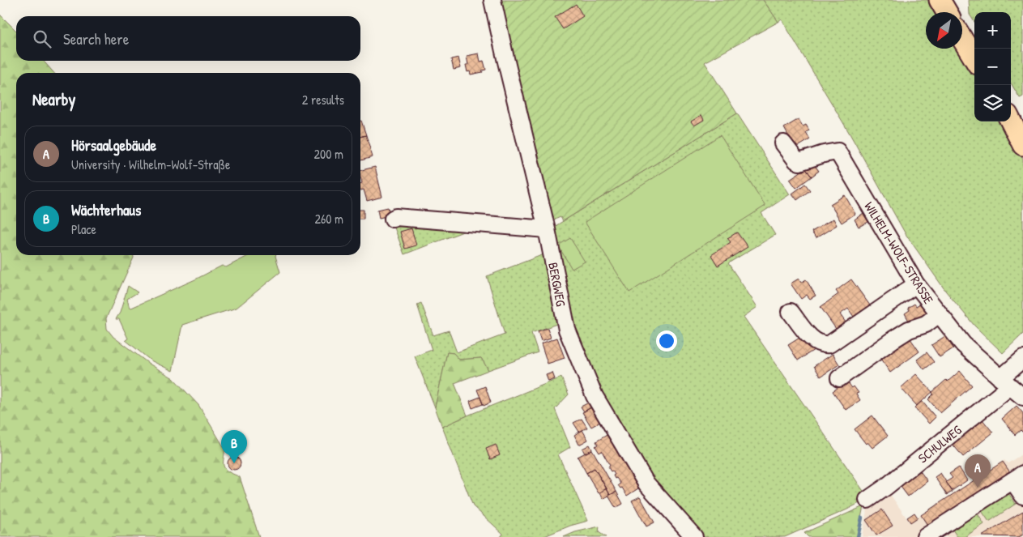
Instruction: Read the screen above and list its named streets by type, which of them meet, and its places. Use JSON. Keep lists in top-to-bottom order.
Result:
{
  "streets": {
    "street": ["WILHELM-WOLF-STRASSE", "BERGWEG", "SCHULWEG"]
  },
  "crossings": [
    ["WILHELM-WOLF-STRASSE", "SCHULWEG"]
  ],
  "north": "bottom left",
  "page": {
    "map_buttons": ["+", "−"],
    "search": "Search here",
    "heading": ["Nearby", "2 results"],
    "list": [
      {
        "mark": "A",
        "name": "Hörsaalgebäude",
        "note": "University · Wilhelm-Wolf-Straße",
        "value": "200 m"
      },
      {
        "mark": "B",
        "name": "Wächterhaus",
        "note": "Place",
        "value": "260 m"
      }
    ],
    "pins": ["B", "A"]
  }
}
